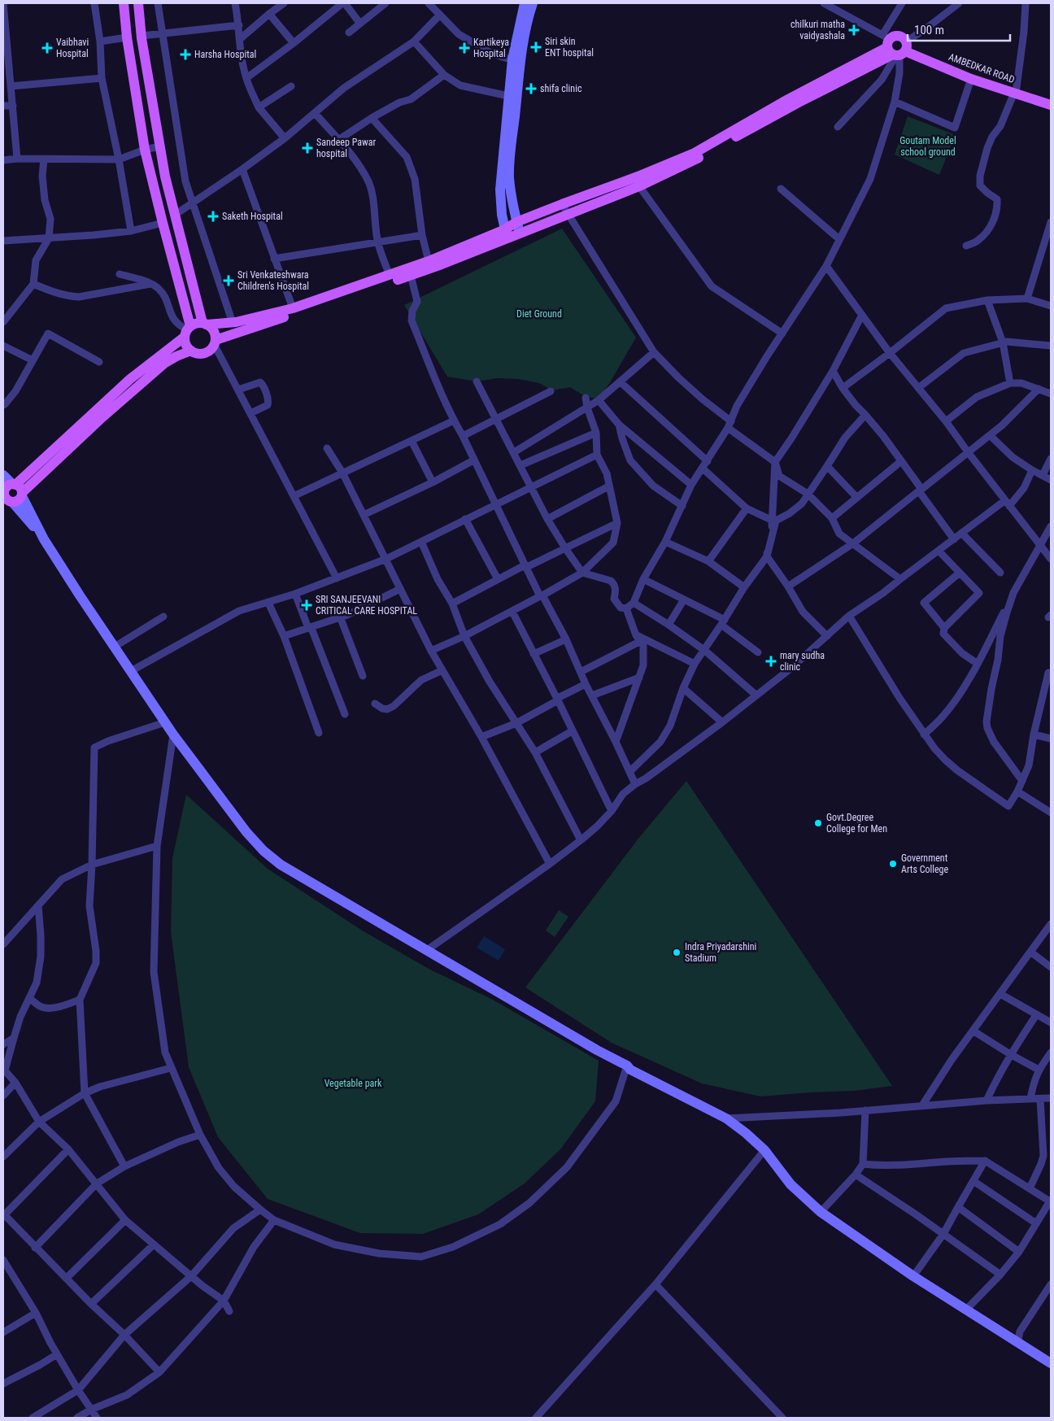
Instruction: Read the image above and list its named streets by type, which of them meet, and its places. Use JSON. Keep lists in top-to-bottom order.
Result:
{
  "streets": {
    "main road": ["AMBEDKAR ROAD"]
  },
  "parks": ["Goutam Model school ground", "Diet Ground", "Vegetable park"],
  "places": {
    "health": [
      "chilkuri matha vaidyashala",
      "Siri skin ENT hospital",
      "Vaibhavi Hospital",
      "Kartikeya Hospital",
      "Harsha Hospital",
      "shifa clinic",
      "Sandeep Pawar hospital",
      "Saketh Hospital",
      "Sri Venkateshwara Children's Hospital",
      "SRI SANJEEVANI CRITICAL CARE HOSPITAL",
      "mary sudha clinic"
    ],
    "other": ["Govt.Degree College for Men", "Government Arts College", "Indra Priyadarshini Stadium"]
  },
  "scale_bar": "100 m"
}
